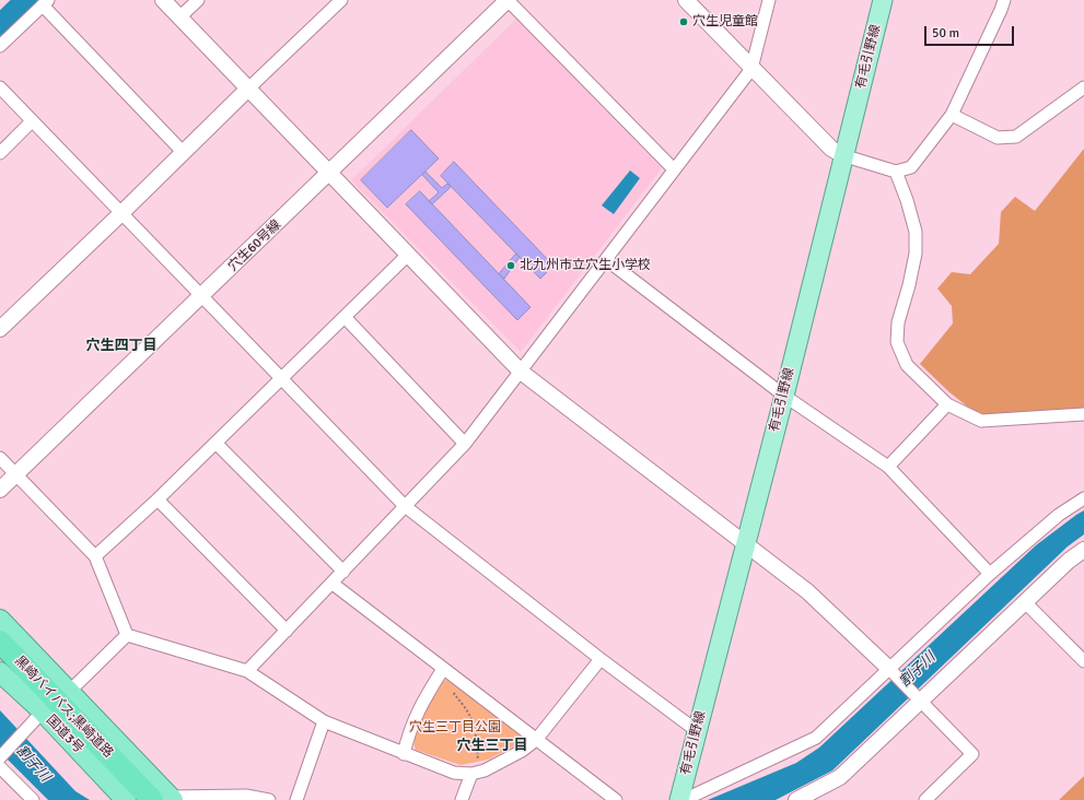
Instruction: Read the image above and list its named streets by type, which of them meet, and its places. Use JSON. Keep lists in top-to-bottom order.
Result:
{
  "streets": {
    "highway": ["黒崎バイパス;黒崎道路", "国道3号"],
    "main road": ["有毛引野線"],
    "street": ["穴生60号線"]
  },
  "crossings": [
    ["黒崎バイパス;黒崎道路", "国道3号"]
  ],
  "districts": ["穴生四丁目", "穴生三丁目"],
  "water": ["割子川"],
  "parks": ["穴生三丁目公園"],
  "places": ["穴生児童館", "北九州市立穴生小学校"],
  "scale_bar": "50 m"
}
